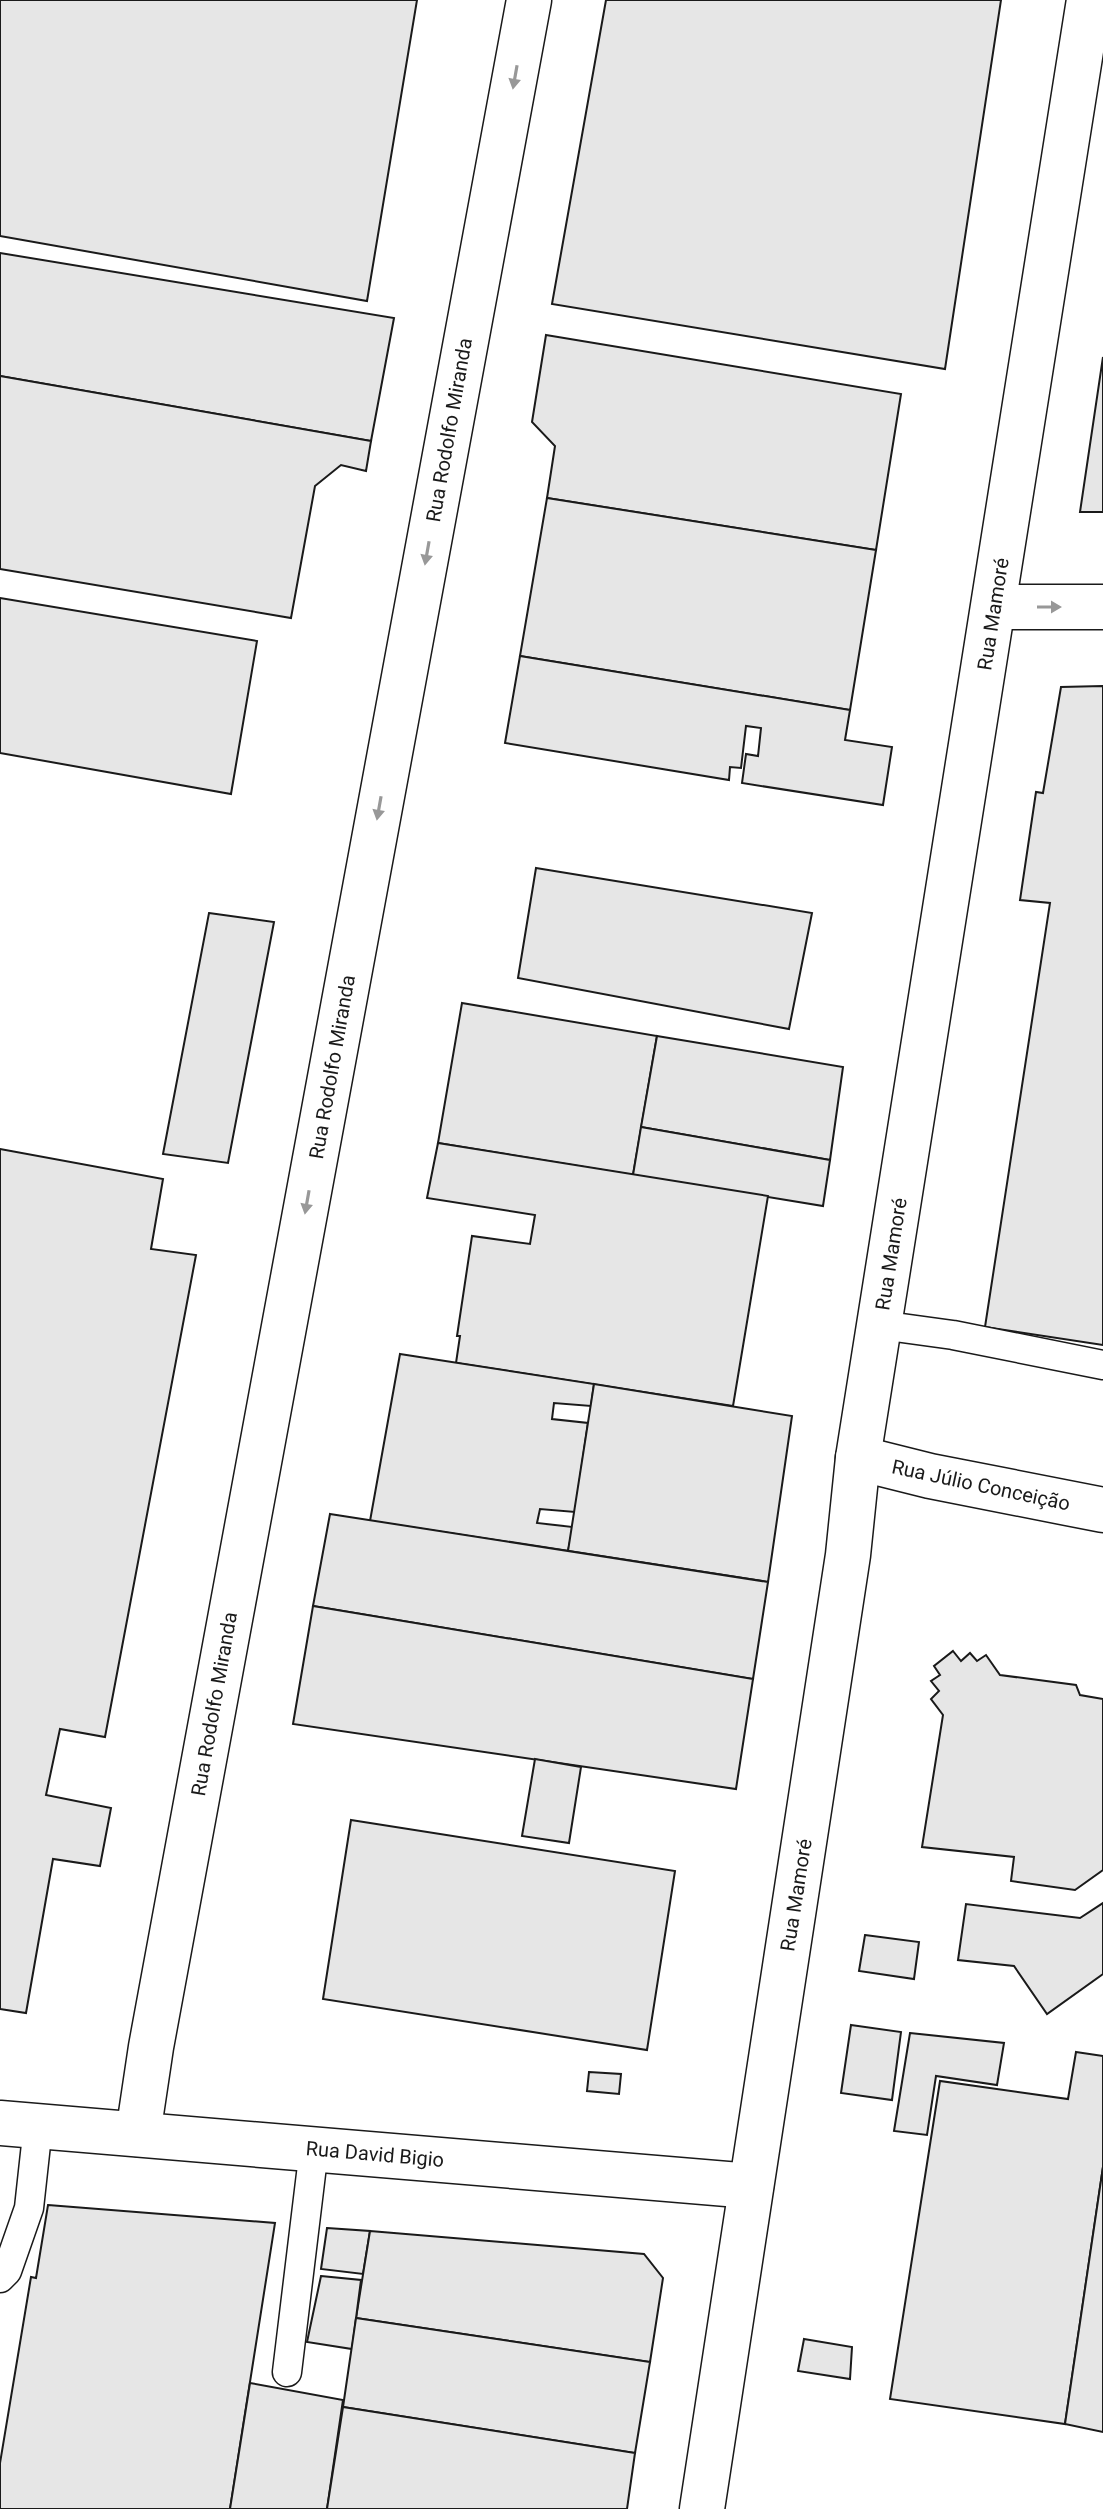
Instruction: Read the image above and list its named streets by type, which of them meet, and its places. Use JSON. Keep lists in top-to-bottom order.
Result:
{
  "streets": {
    "street": [
      "Rua Rodolfo Miranda",
      "Rua Mamoré",
      "Rua Júlio Conceição",
      "Rua David Bigio"
    ]
  },
  "crossings": [
    ["Rua Rodolfo Miranda", "Rua David Bigio"],
    ["Rua Mamoré", "Rua Júlio Conceição"],
    ["Rua Mamoré", "Rua David Bigio"]
  ],
  "one_way": ["Rua Rodolfo Miranda"]
}
